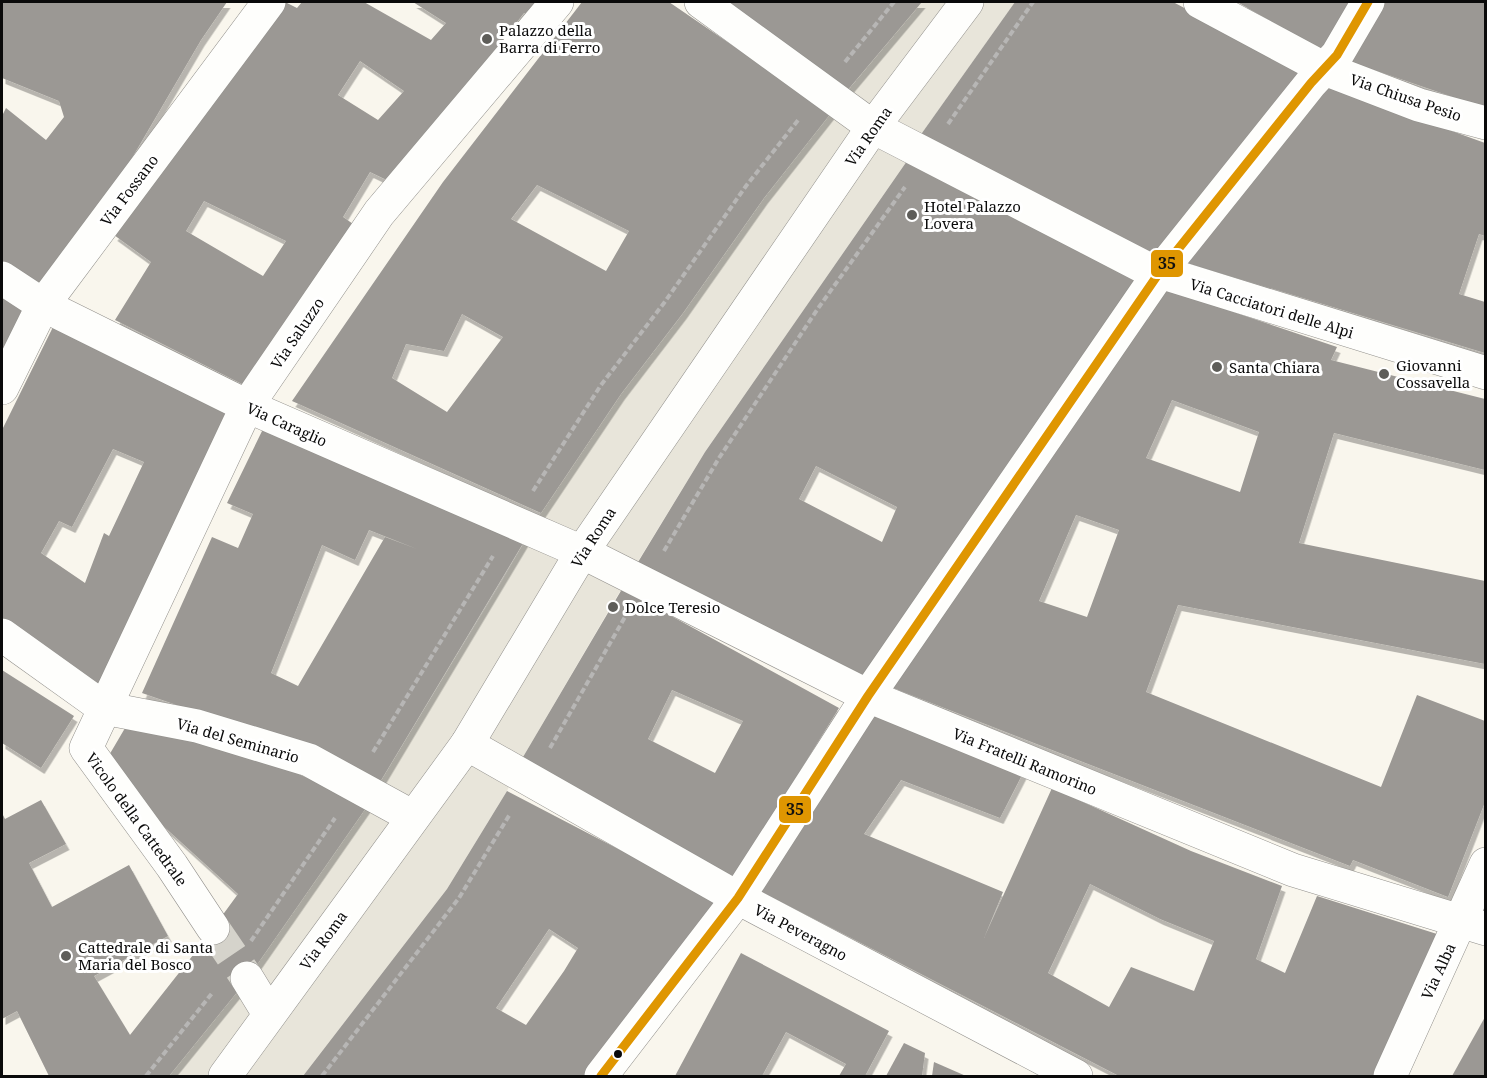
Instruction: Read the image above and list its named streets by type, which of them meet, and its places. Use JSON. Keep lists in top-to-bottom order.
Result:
{
  "streets": {
    "street": [
      "Via Chiusa Pesio",
      "Via Roma",
      "Via Fossano",
      "Via Cacciatori delle Alpi",
      "Via Saluzzo",
      "Via Caraglio",
      "Via del Seminario",
      "Via Fratelli Ramorino",
      "Vicolo della Cattedrale",
      "Via Peveragno",
      "Via Alba"
    ]
  },
  "crossings": [
    ["Via Roma", "Via Cacciatori delle Alpi"],
    ["Via Roma", "Via Caraglio"],
    ["Via Roma", "Via del Seminario"],
    ["Via Roma", "Via Fratelli Ramorino"],
    ["Via Roma", "Via Peveragno"],
    ["Via Fossano", "Via Caraglio"],
    ["Via Saluzzo", "Via Caraglio"],
    ["Via Saluzzo", "Via del Seminario"],
    ["Via Saluzzo", "Vicolo della Cattedrale"],
    ["Via Caraglio", "Via Fratelli Ramorino"],
    ["Via del Seminario", "Vicolo della Cattedrale"],
    ["Via Fratelli Ramorino", "Via Alba"]
  ],
  "places": [
    "Palazzo della Barra di Ferro",
    "Hotel Palazzo Lovera",
    "Santa Chiara",
    "Giovanni Cossavella",
    "Dolce Teresio",
    "Cattedrale di Santa Maria del Bosco"
  ],
  "lines": ["transit line 35"]
}
